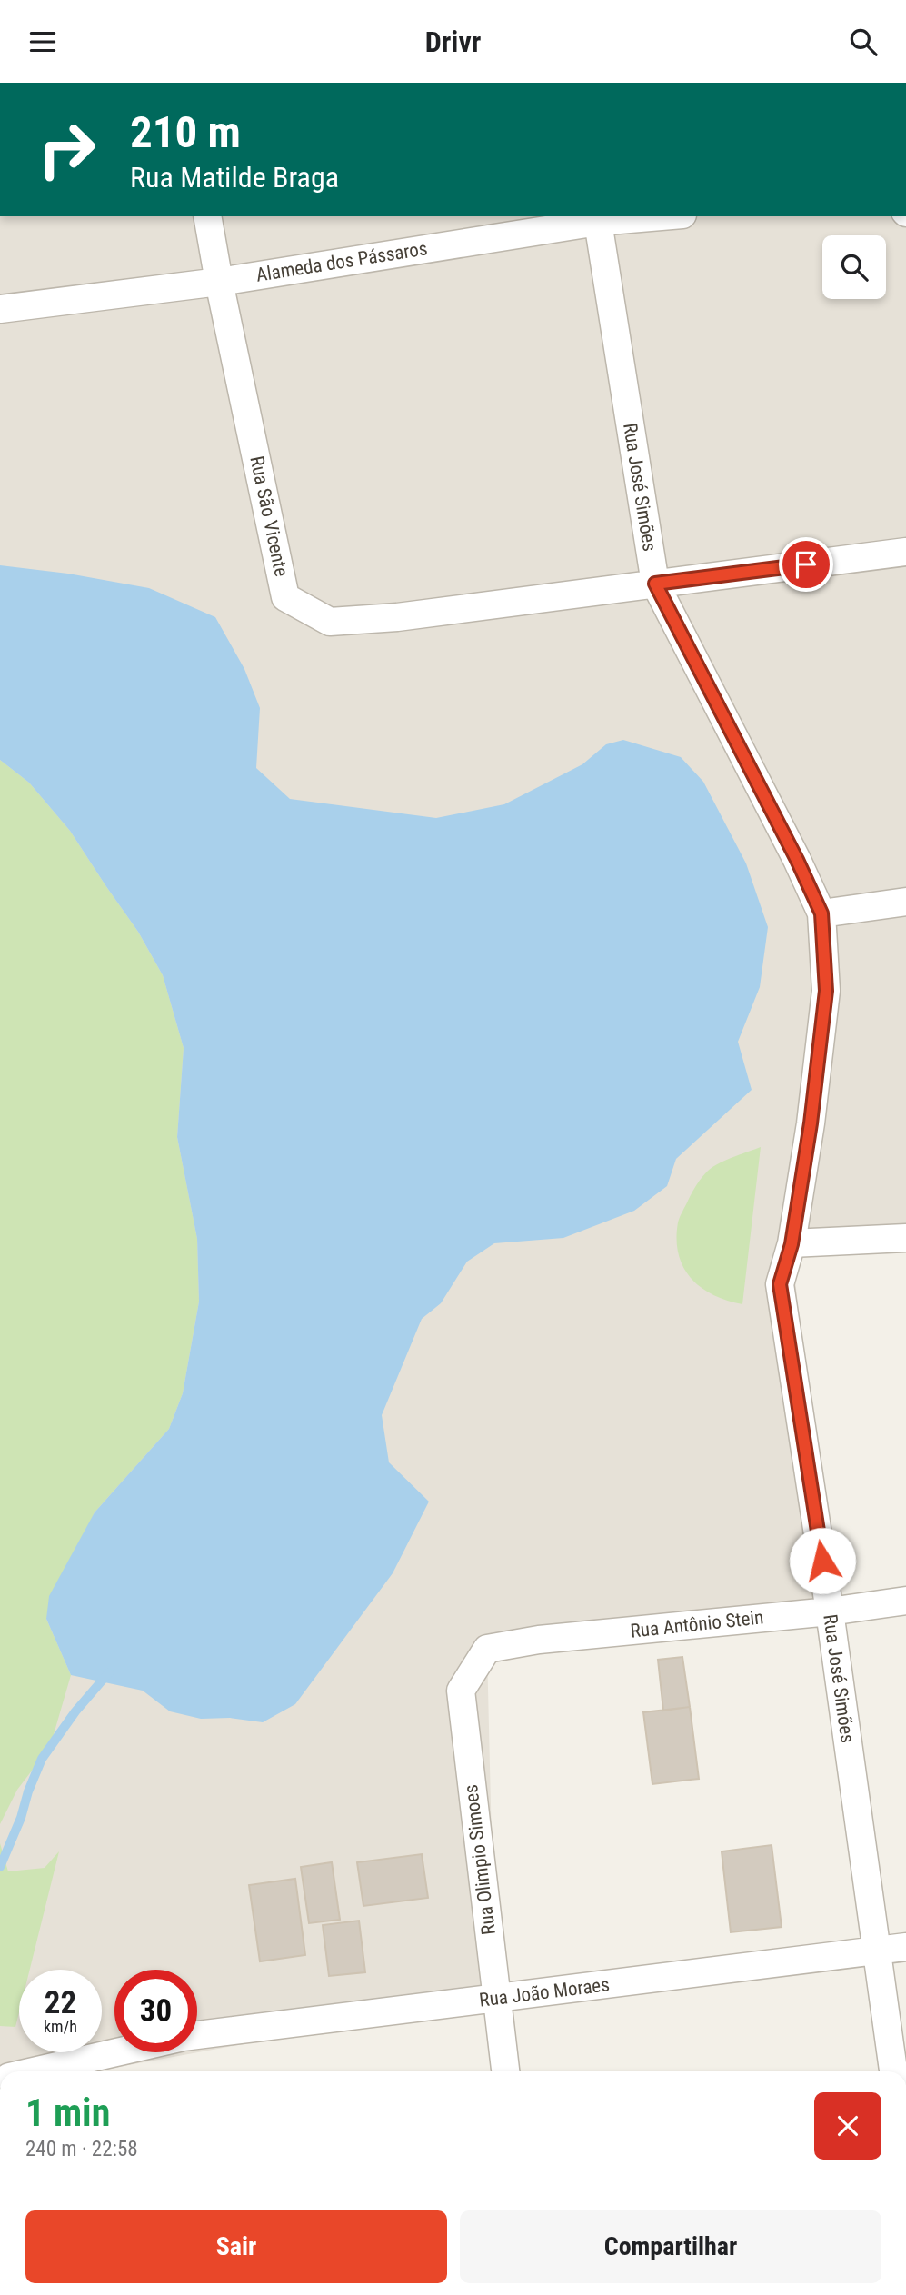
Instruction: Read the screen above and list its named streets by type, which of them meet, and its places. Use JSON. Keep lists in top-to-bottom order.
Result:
{
  "streets": {
    "street": [
      "Alameda dos Pássaros",
      "Rua José Simões",
      "Rua São Vicente",
      "Rua Antônio Stein",
      "Rua Olimpio Simoes",
      "Rua João Moraes"
    ]
  },
  "crossings": [
    ["Alameda dos Pássaros", "Rua José Simões"],
    ["Alameda dos Pássaros", "Rua São Vicente"],
    ["Rua José Simões", "Rua São Vicente"],
    ["Rua José Simões", "Rua Antônio Stein"],
    ["Rua José Simões", "Rua João Moraes"],
    ["Rua Antônio Stein", "Rua Olimpio Simoes"],
    ["Rua Olimpio Simoes", "Rua João Moraes"]
  ],
  "page": {
    "header": "Drivr",
    "turn": ["210 m", "Rua Matilde Braga"],
    "speed": "22 km/h",
    "limit": "30",
    "heading": ["1 min", "240 m · 22:58"],
    "buttons": ["Sair", "Compartilhar"]
  }
}
